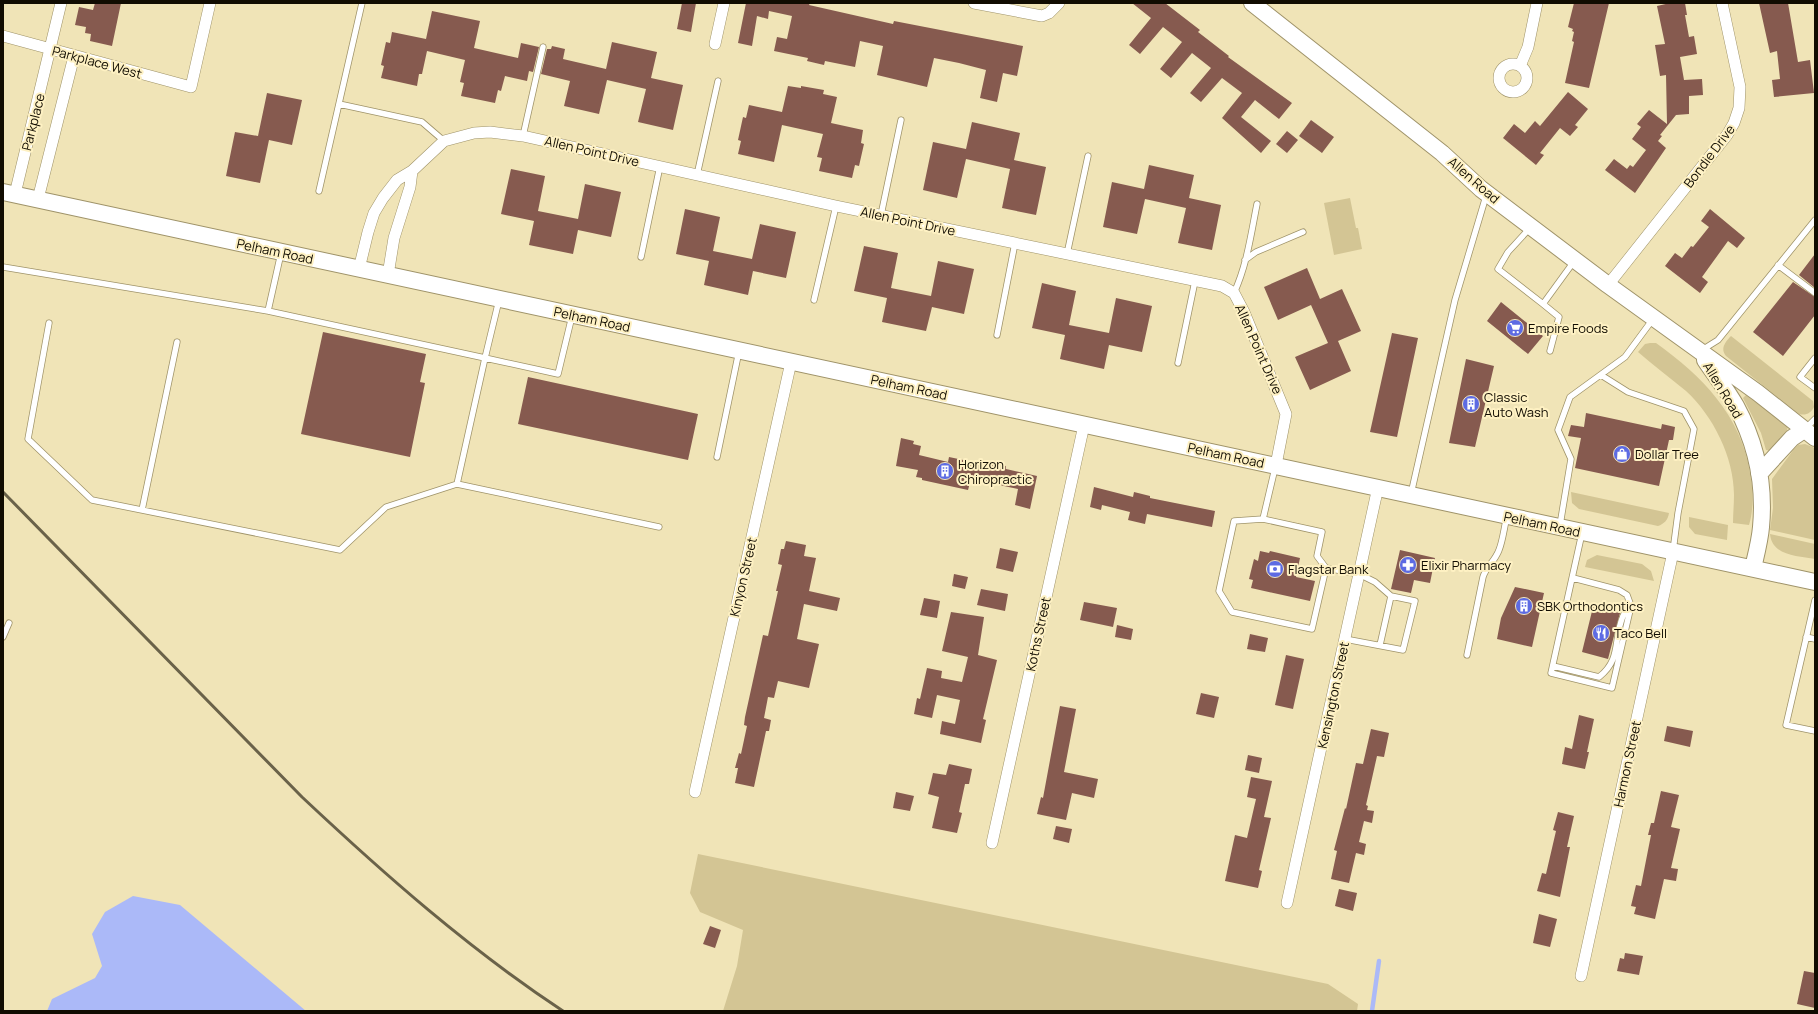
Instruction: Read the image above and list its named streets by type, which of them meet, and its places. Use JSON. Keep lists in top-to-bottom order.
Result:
{
  "streets": {
    "main road": ["Allen Road", "Pelham Road"],
    "street": [
      "Parkplace West",
      "Parkplace",
      "Allen Point Drive",
      "Bondie Drive",
      "Kinyon Street",
      "Koths Street",
      "Kensington Street",
      "Harmon Street"
    ]
  },
  "crossings": [
    ["Parkplace West", "Parkplace"],
    ["Parkplace", "Pelham Road"],
    ["Allen Point Drive", "Pelham Road"],
    ["Bondie Drive", "Allen Road"],
    ["Allen Road", "Pelham Road"],
    ["Pelham Road", "Kinyon Street"],
    ["Pelham Road", "Koths Street"],
    ["Pelham Road", "Kensington Street"],
    ["Pelham Road", "Harmon Street"]
  ],
  "places": {
    "supermarket": ["Empire Foods"],
    "building": ["Classic Auto Wash", "Horizon Chiropractic", "SBK Orthodontics"],
    "shop": ["Dollar Tree"],
    "pharmacy": ["Elixir Pharmacy"],
    "bank": ["Flagstar Bank"],
    "restaurant": ["Taco Bell"]
  }
}
